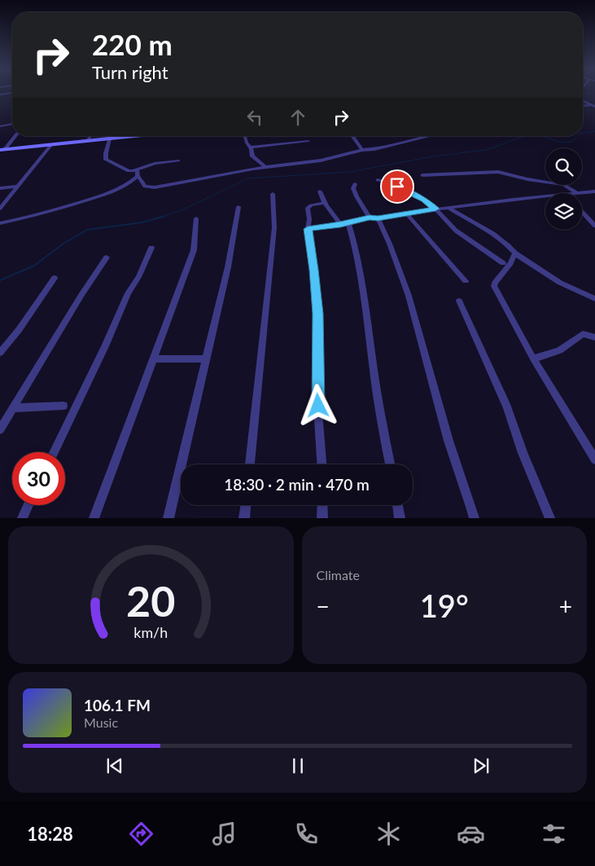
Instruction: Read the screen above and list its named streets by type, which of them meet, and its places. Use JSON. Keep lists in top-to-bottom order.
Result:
{
  "page": {
    "turn": ["220 m", "Turn right"],
    "limit": "30",
    "trip": "18:30 · 2 min · 470 m",
    "tile": "Climate",
    "heat": ["−", "19°", "+"],
    "song": ["106.1 FM", "Music"],
    "tabs": "18:28",
    "gauge": ["20", "km/h"]
  }
}
